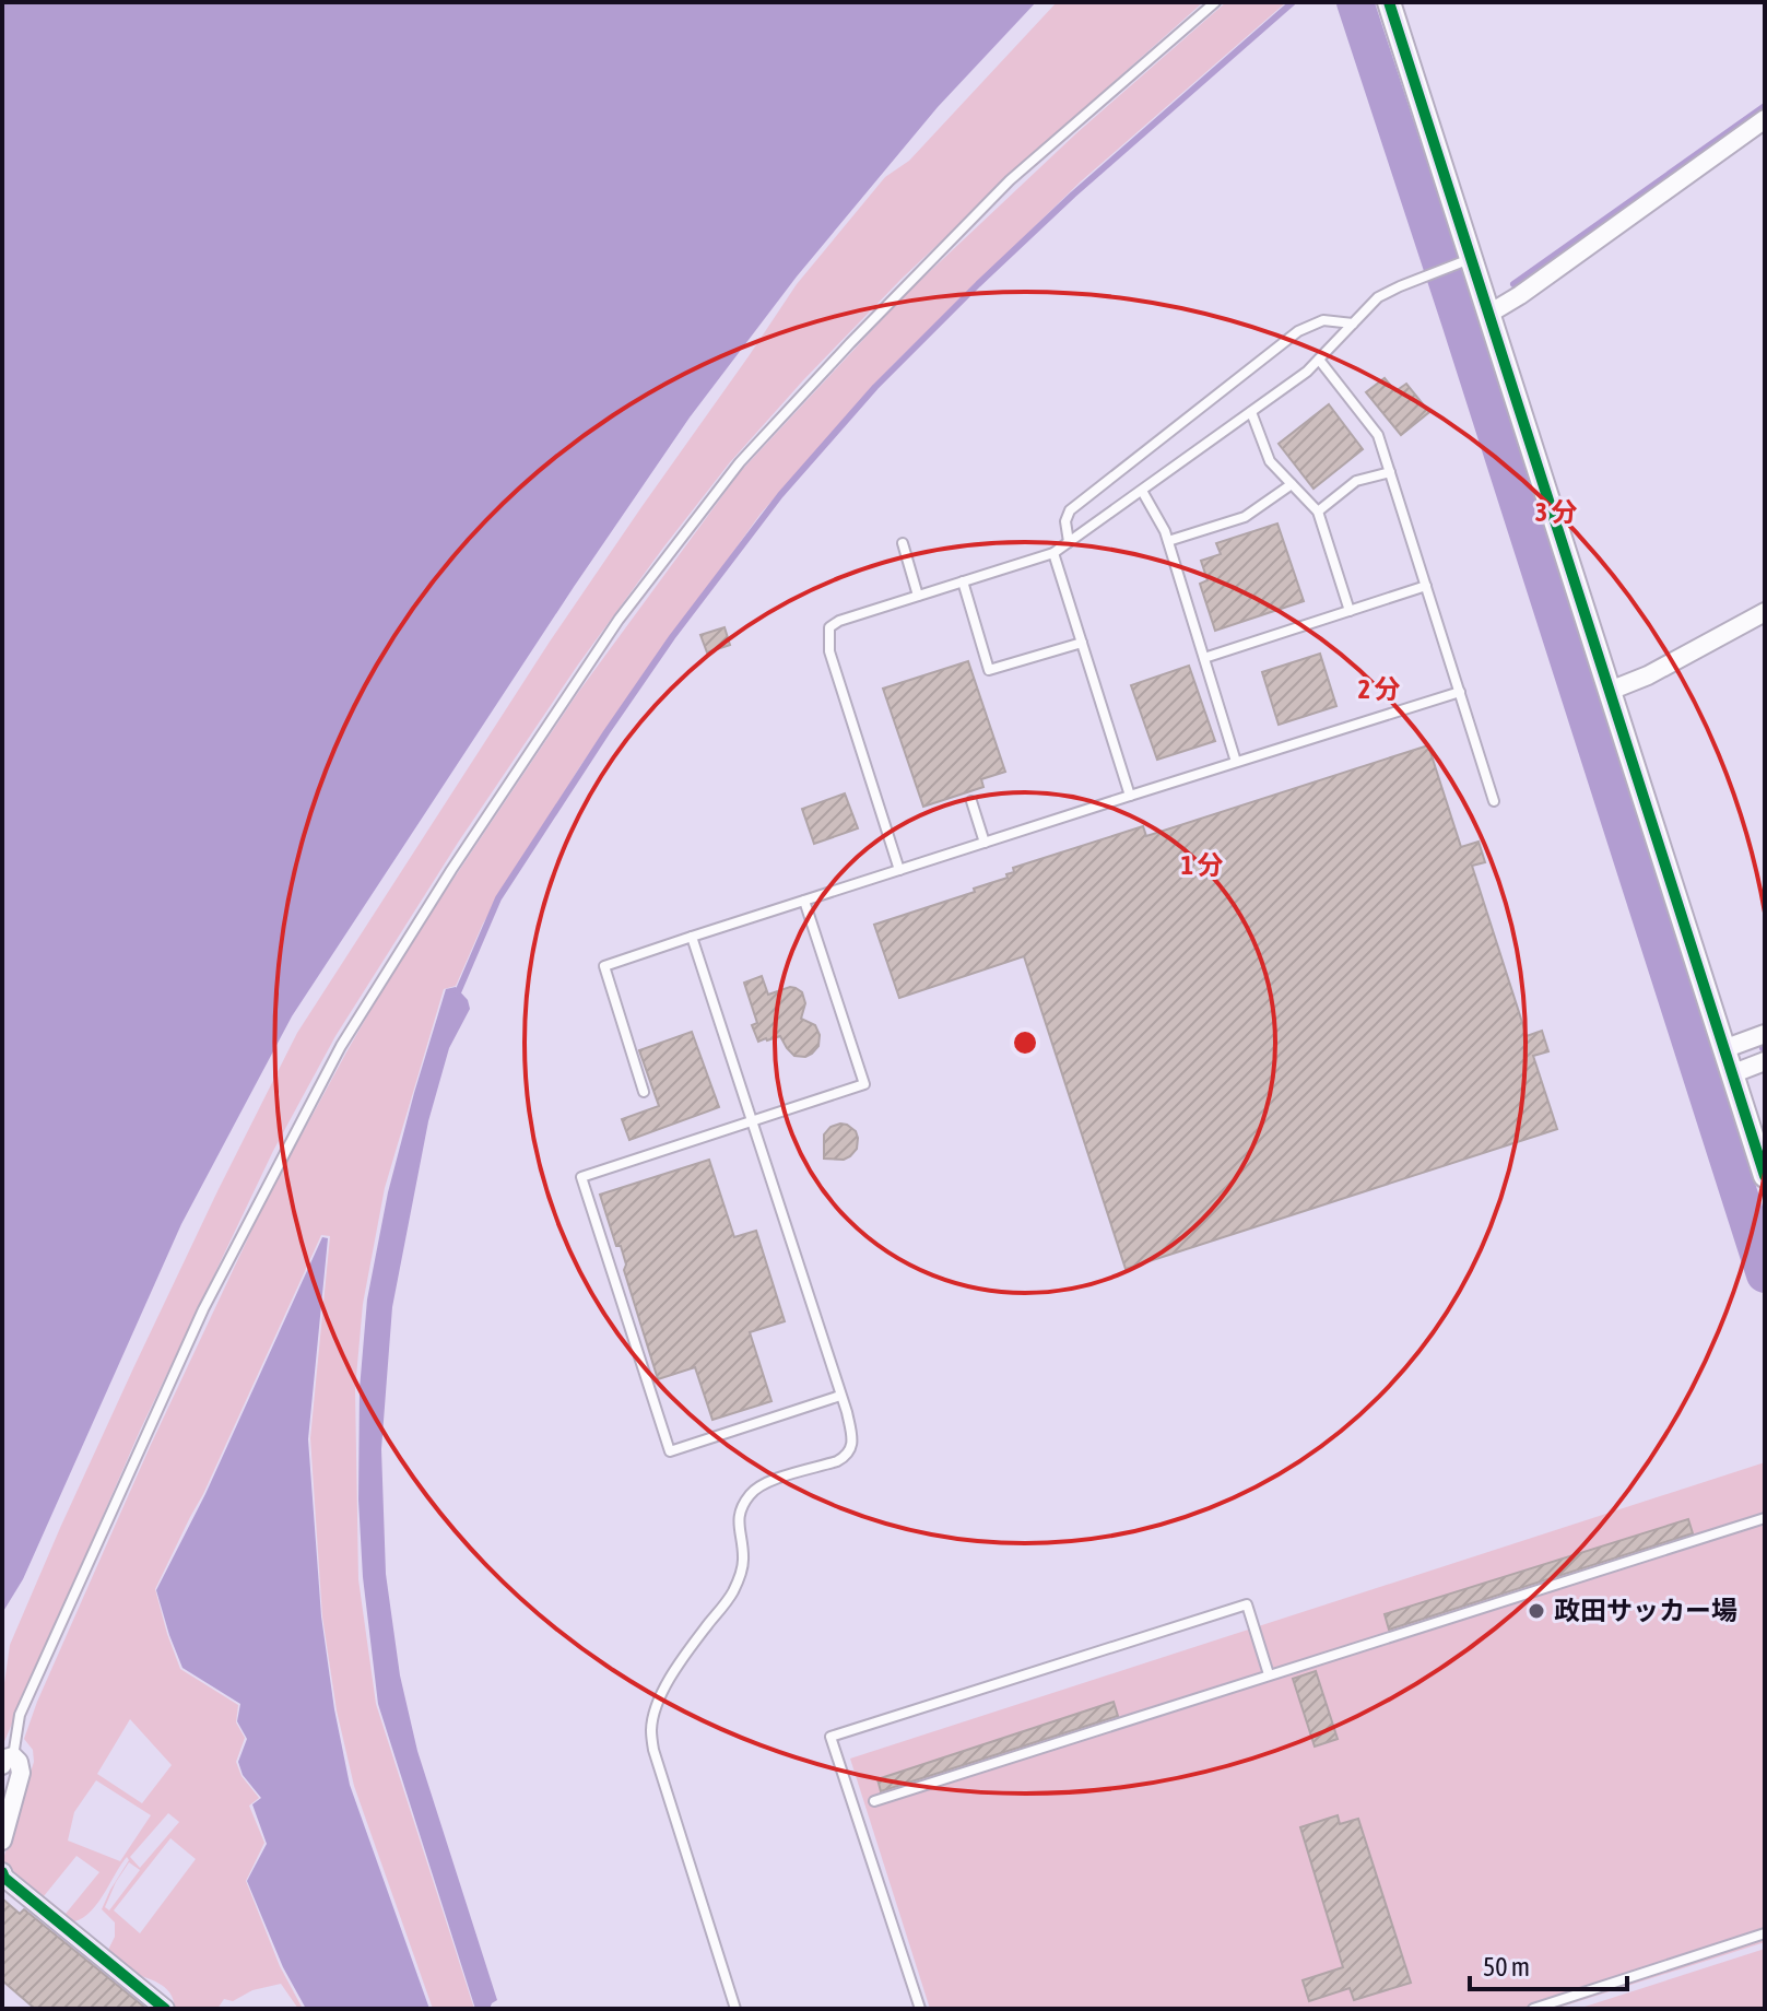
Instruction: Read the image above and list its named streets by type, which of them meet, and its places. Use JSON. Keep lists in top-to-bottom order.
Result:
{
  "places": ["政田サッカー場"],
  "scale_bar": "50 m",
  "rings": ["3 分", "2 分", "1 分"]
}
